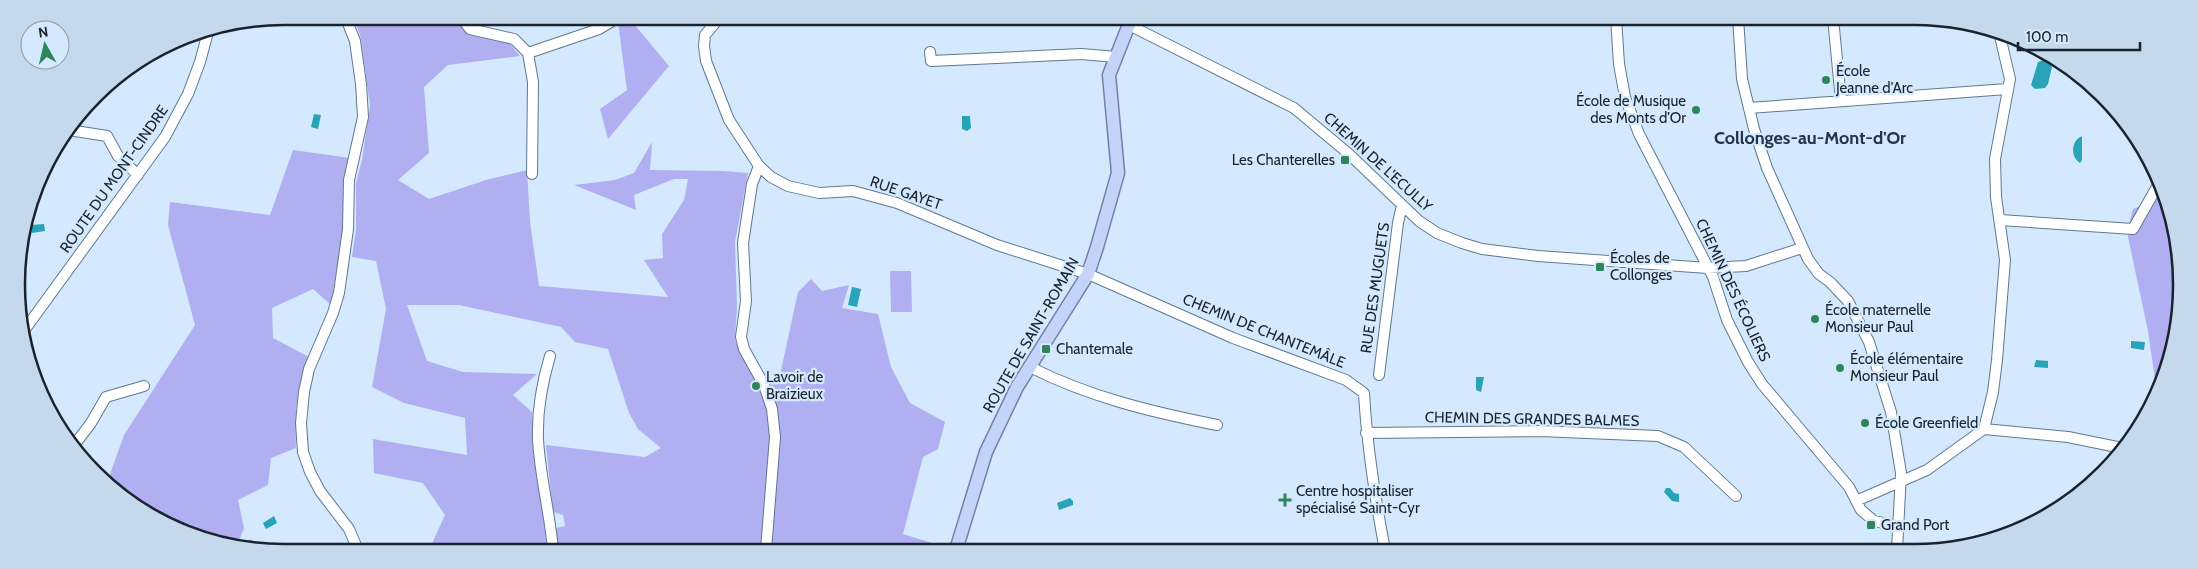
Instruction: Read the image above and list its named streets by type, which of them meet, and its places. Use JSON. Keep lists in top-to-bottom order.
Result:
{
  "streets": {
    "main road": ["ROUTE DE SAINT-ROMAIN"],
    "street": [
      "CHEMIN DE L'ECULLY",
      "ROUTE DU MONT-CINDRE",
      "RUE GAYET",
      "RUE DES MUGUETS",
      "CHEMIN DES ÉCOLIERS",
      "CHEMIN DE CHANTEMÂLE",
      "CHEMIN DES GRANDES BALMES"
    ]
  },
  "crossings": [
    ["CHEMIN DE L'ECULLY", "RUE DES MUGUETS"],
    ["CHEMIN DE L'ECULLY", "CHEMIN DES ÉCOLIERS"],
    ["RUE GAYET", "CHEMIN DE CHANTEMÂLE"],
    ["RUE GAYET", "ROUTE DE SAINT-ROMAIN"],
    ["CHEMIN DE CHANTEMÂLE", "ROUTE DE SAINT-ROMAIN"],
    ["CHEMIN DE CHANTEMÂLE", "CHEMIN DES GRANDES BALMES"]
  ],
  "districts": ["Collonges-au-Mont-d'Or"],
  "places": {
    "other": [
      "École Jeanne d'Arc",
      "École de Musique des Monts d’Or",
      "École maternelle Monsieur Paul",
      "École élémentaire Monsieur Paul",
      "Lavoir de Braizieux",
      "École Greenfield"
    ],
    "transit": [
      "Les Chanterelles",
      "Écoles de Collonges",
      "Chantemale",
      "Grand Port"
    ],
    "health": ["Centre hospitaliser spécialisé Saint-Cyr"]
  },
  "scale_bar": "100 m",
  "north": "top"
}
